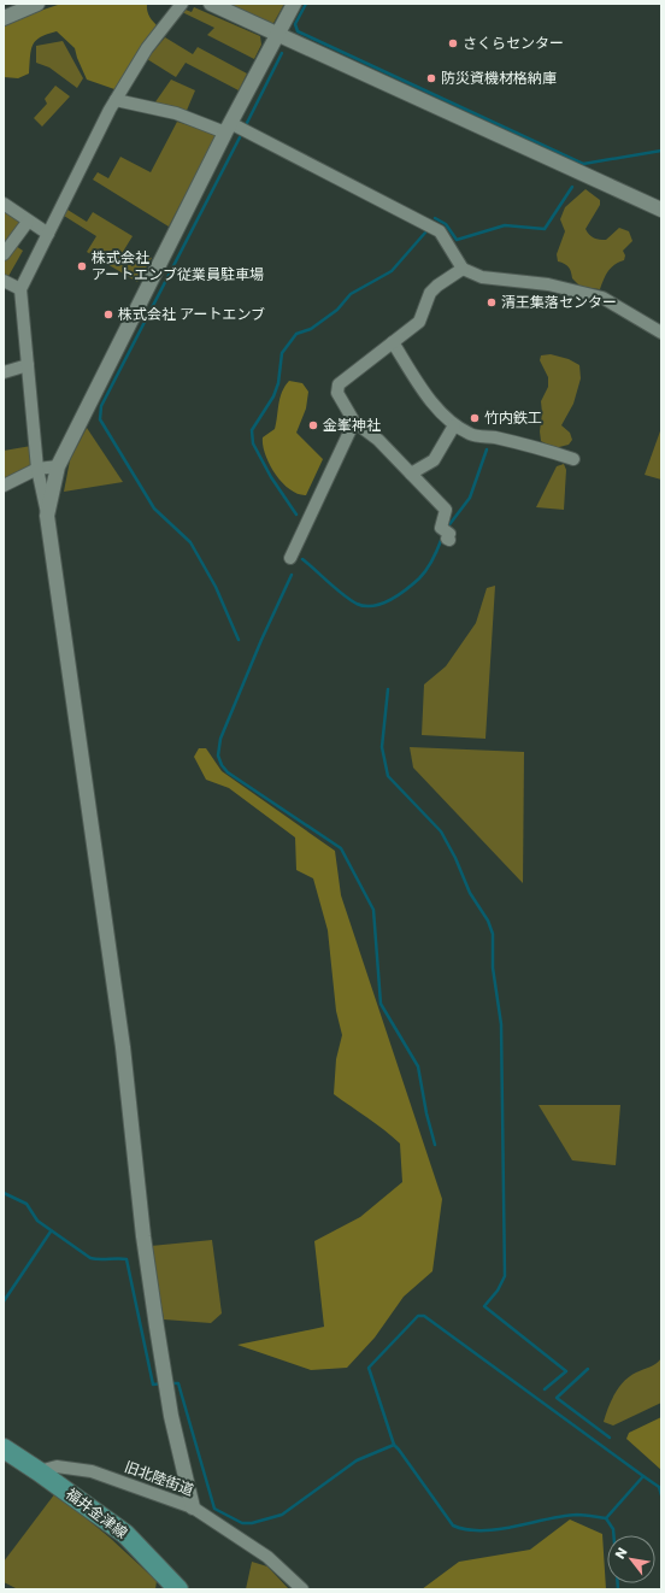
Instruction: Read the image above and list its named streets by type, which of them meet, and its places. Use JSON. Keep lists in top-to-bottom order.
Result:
{
  "streets": {
    "main road": ["福井金津線"],
    "street": ["旧北陸街道"]
  },
  "crossings": [
    ["旧北陸街道", "福井金津線"]
  ],
  "places": [
    "さくらセンター",
    "防災資機材格納庫",
    "株式会社 アートエンブ従業員駐車場",
    "清王集落センター",
    "株式会社 アートエンブ",
    "竹内鉄工",
    "金峯神社"
  ],
  "north": "top left"
}
